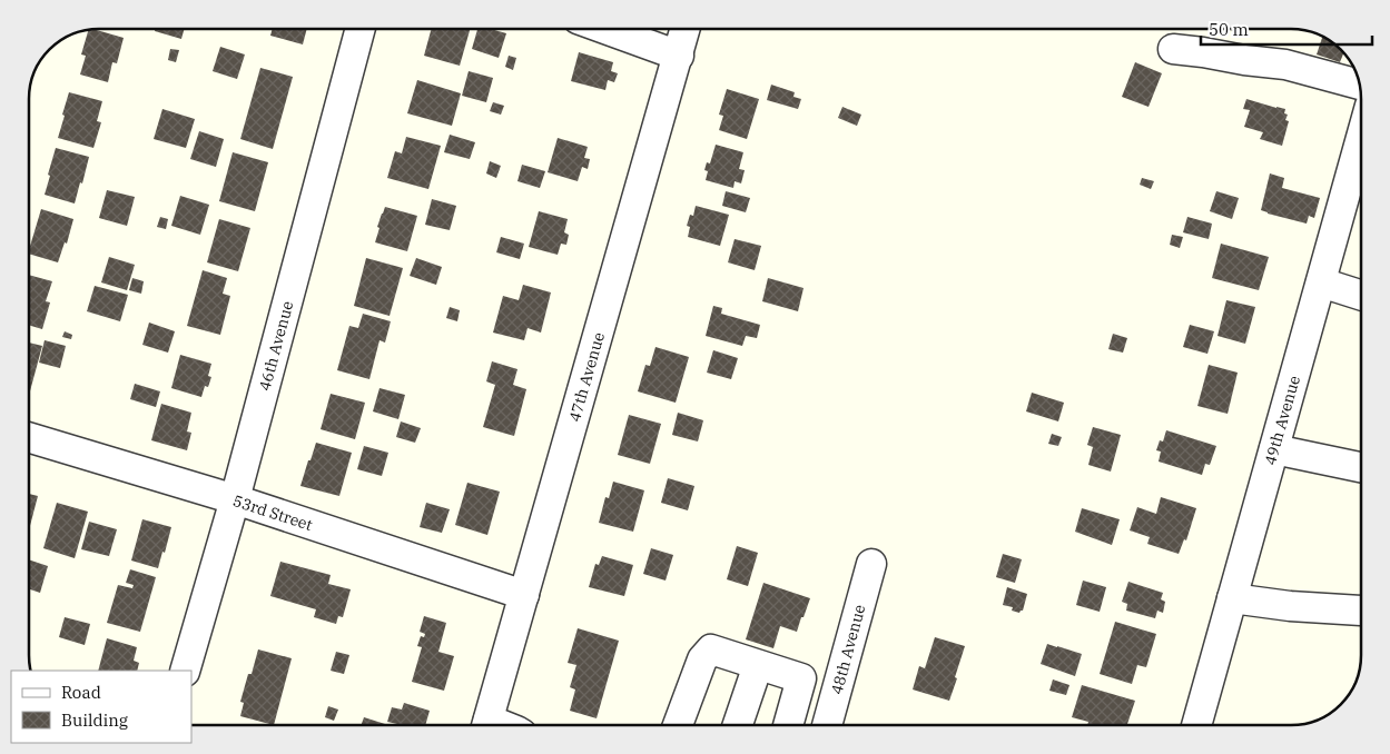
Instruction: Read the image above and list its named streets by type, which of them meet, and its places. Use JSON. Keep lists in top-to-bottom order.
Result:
{
  "streets": {
    "street": [
      "46th Avenue",
      "47th Avenue",
      "49th Avenue",
      "53rd Street",
      "48th Avenue"
    ]
  },
  "crossings": [
    ["46th Avenue", "53rd Street"],
    ["47th Avenue", "53rd Street"]
  ],
  "legend": ["Road", "Building"],
  "scale_bar": "50 m"
}
